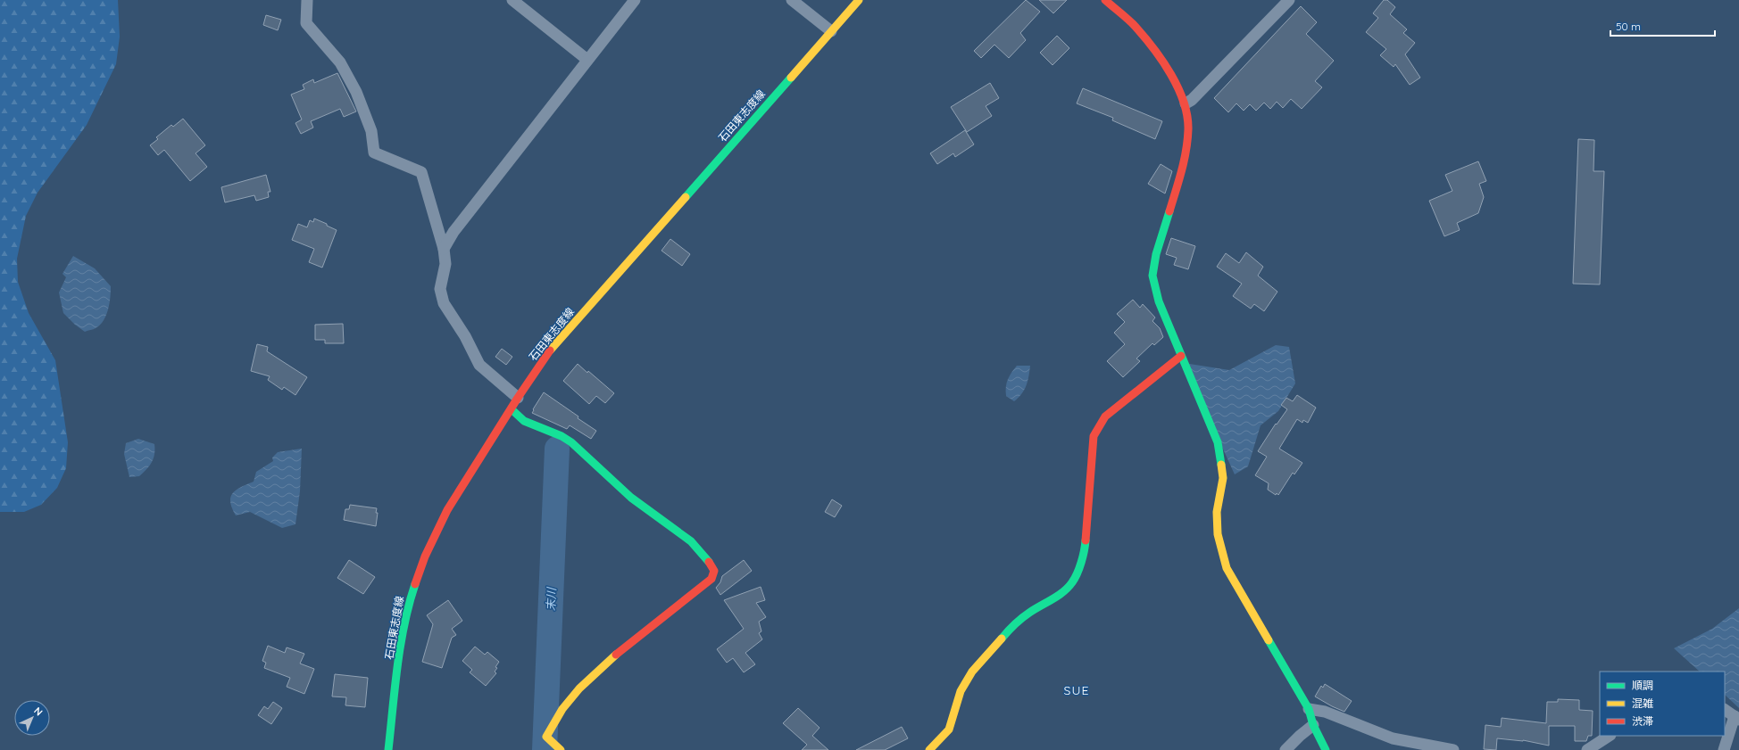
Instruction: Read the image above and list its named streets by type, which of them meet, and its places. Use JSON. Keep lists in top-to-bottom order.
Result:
{
  "streets": {
    "street": ["石田東志度線"]
  },
  "districts": ["SUE"],
  "water": ["末川"],
  "legend": ["順調", "混雑", "渋滞"],
  "scale_bar": "50 m",
  "north": "top right"
}
